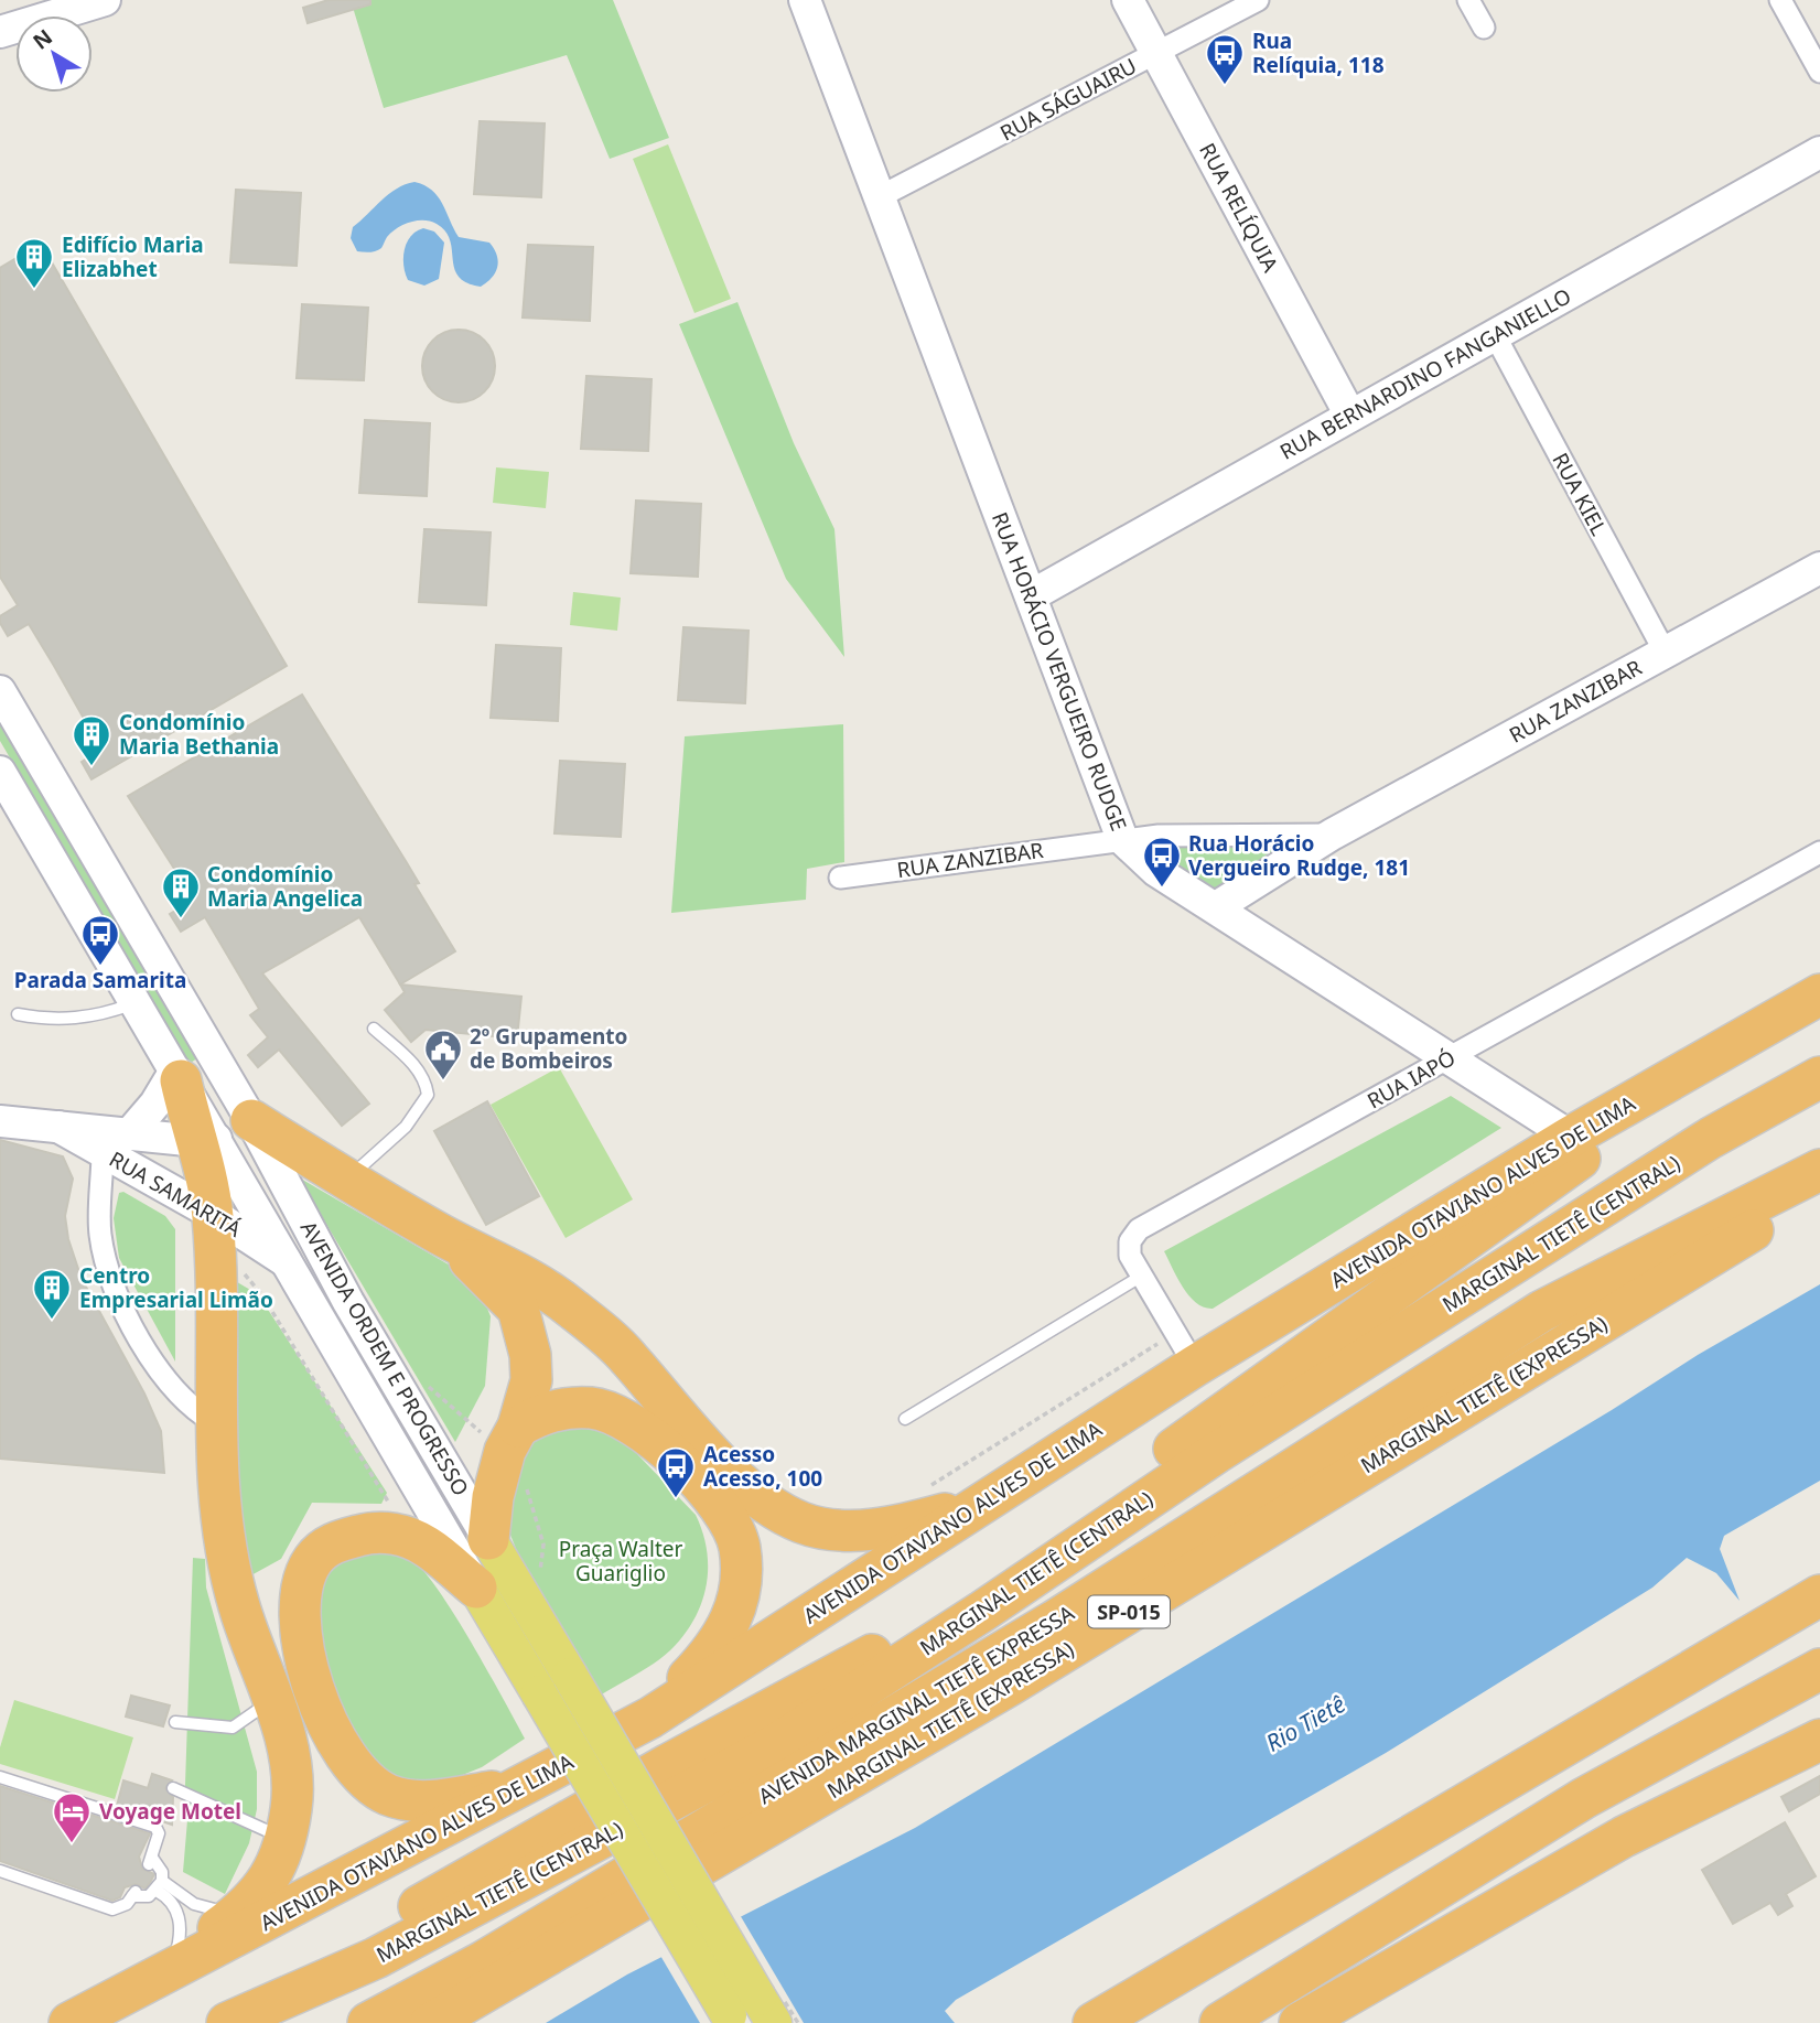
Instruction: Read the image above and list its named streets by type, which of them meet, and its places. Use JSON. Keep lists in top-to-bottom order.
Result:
{
  "streets": {
    "highway": [
      "AVENIDA OTAVIANO ALVES DE LIMA",
      "MARGINAL TIETÊ (CENTRAL)",
      "MARGINAL TIETÊ (EXPRESSA)",
      "SP-015",
      "AVENIDA MARGINAL TIETÊ EXPRESSA"
    ],
    "main road": ["AVENIDA ORDEM E PROGRESSO"],
    "street": [
      "RUA SÁGUAIRU",
      "RUA RELÍQUIA",
      "RUA BERNARDINO FANGANIELLO",
      "RUA KIEL",
      "RUA HORÁCIO VERGUEIRO RUDGE",
      "RUA ZANZIBAR",
      "RUA IAPÓ",
      "RUA SAMARITÁ"
    ]
  },
  "crossings": [
    ["RUA SÁGUAIRU", "RUA RELÍQUIA"],
    ["RUA SÁGUAIRU", "RUA HORÁCIO VERGUEIRO RUDGE"],
    ["RUA RELÍQUIA", "RUA BERNARDINO FANGANIELLO"],
    ["RUA BERNARDINO FANGANIELLO", "RUA KIEL"],
    ["RUA BERNARDINO FANGANIELLO", "RUA HORÁCIO VERGUEIRO RUDGE"],
    ["RUA KIEL", "RUA ZANZIBAR"],
    ["RUA HORÁCIO VERGUEIRO RUDGE", "RUA ZANZIBAR"],
    ["RUA HORÁCIO VERGUEIRO RUDGE", "RUA IAPÓ"],
    ["RUA HORÁCIO VERGUEIRO RUDGE", "AVENIDA OTAVIANO ALVES DE LIMA"],
    ["RUA IAPÓ", "AVENIDA OTAVIANO ALVES DE LIMA"],
    ["RUA SAMARITÁ", "AVENIDA ORDEM E PROGRESSO"]
  ],
  "water": ["Rio Tietê"],
  "parks": ["Praça Walter Guariglio"],
  "places": {
    "bus stop": [
      "Rua Relíquia, 118",
      "Rua Horácio Vergueiro Rudge, 181",
      "Parada Samarita",
      "Acesso Acesso, 100"
    ],
    "building": [
      "Edifício Maria Elizabhet",
      "Condomínio Maria Bethania",
      "Condomínio Maria Angelica",
      "Centro Empresarial Limão"
    ],
    "public building": ["2º Grupamento de Bombeiros"],
    "hotel": ["Voyage Motel"]
  },
  "north": "top left"
}
